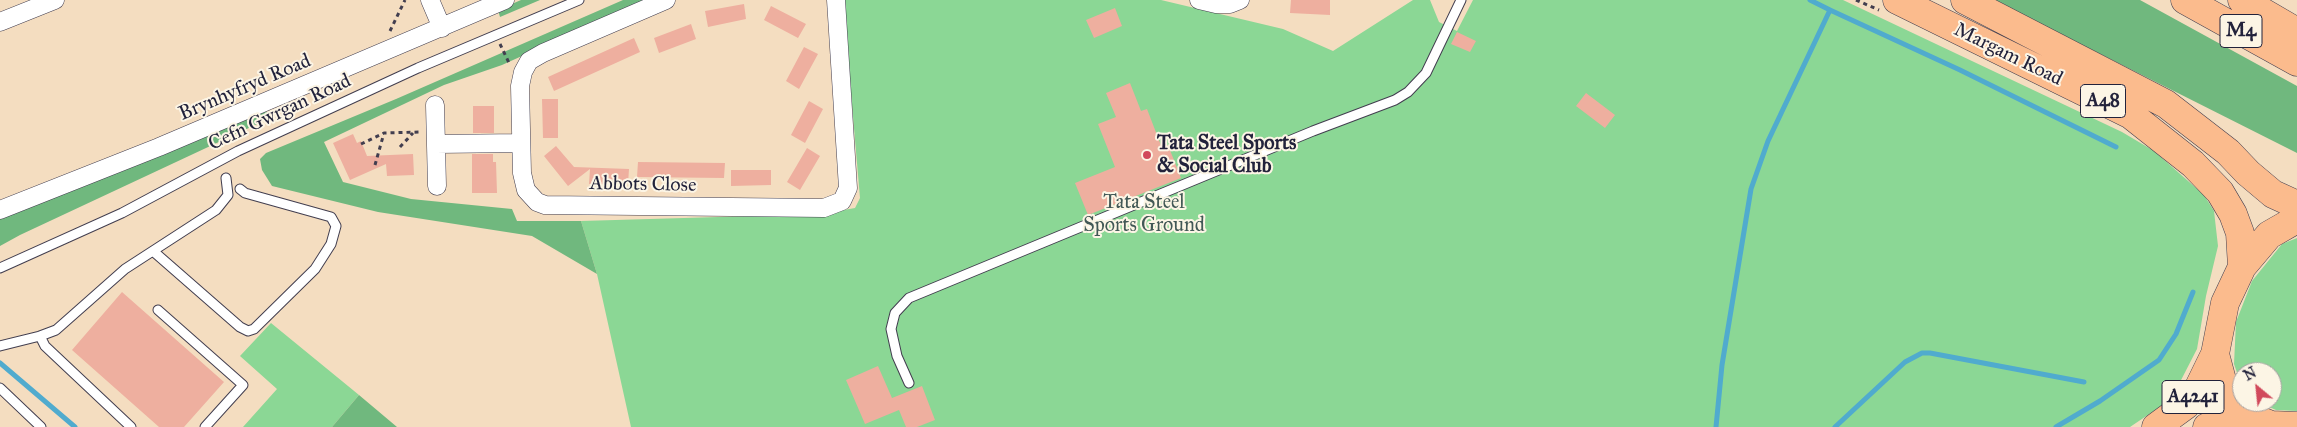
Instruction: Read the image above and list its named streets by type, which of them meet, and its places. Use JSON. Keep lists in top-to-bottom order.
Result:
{
  "streets": {
    "main road": [
      "M4",
      "Margam Road",
      "A48",
      "A4241"
    ],
    "street": ["Brynhyfryd Road", "Abbots Close"],
    "lane": ["Cefn Gwrgan Road"]
  },
  "parks": ["Tata Steel Sports Ground"],
  "places": ["Tata Steel Sports & Social Club"],
  "north": "top left"
}
